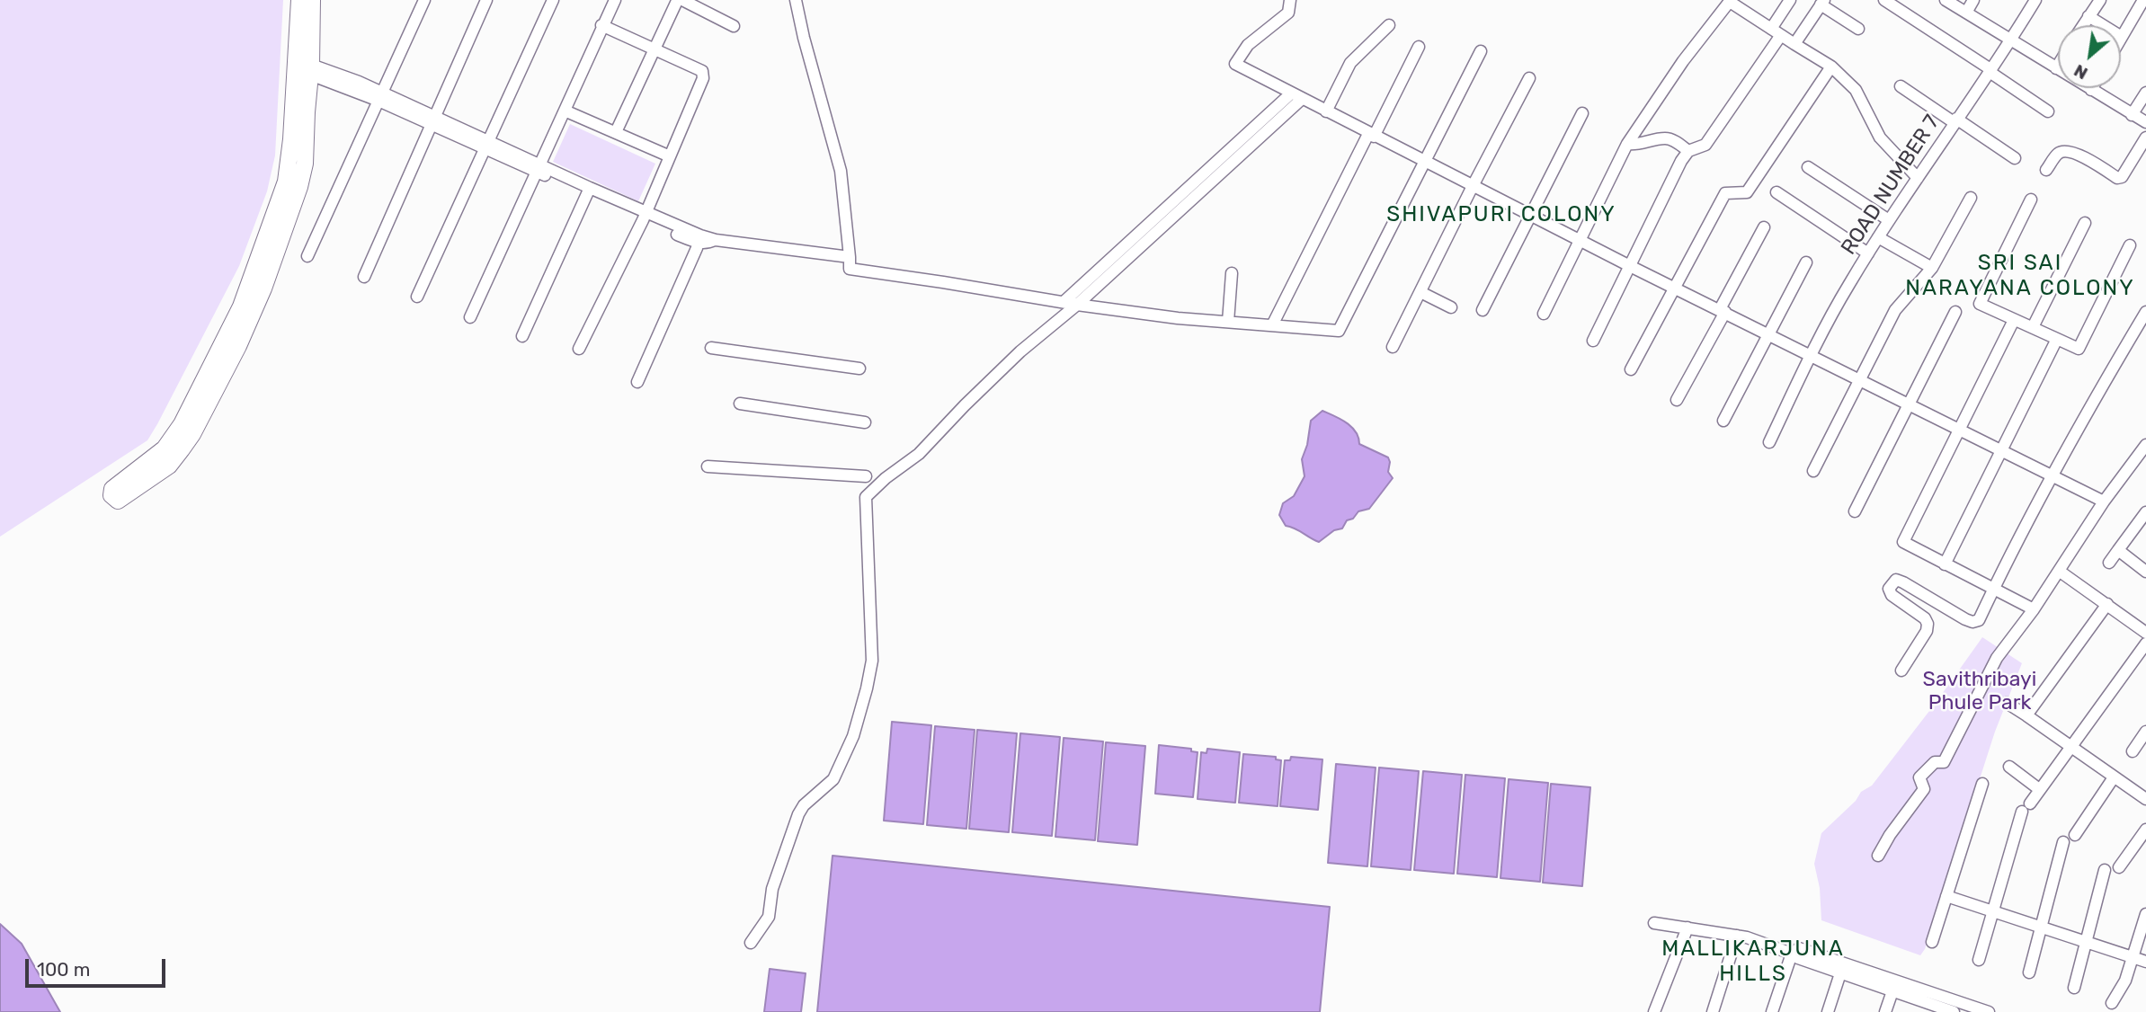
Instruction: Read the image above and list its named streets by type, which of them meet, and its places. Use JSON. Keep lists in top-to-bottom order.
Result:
{
  "streets": {
    "street": ["ROAD NUMBER 7"]
  },
  "districts": ["SHIVAPURI COLONY", "SRI SAI NARAYANA COLONY", "MALLIKARJUNA HILLS"],
  "parks": ["Savithribayi Phule Park"],
  "scale_bar": "100 m",
  "north": "bottom left"
}
